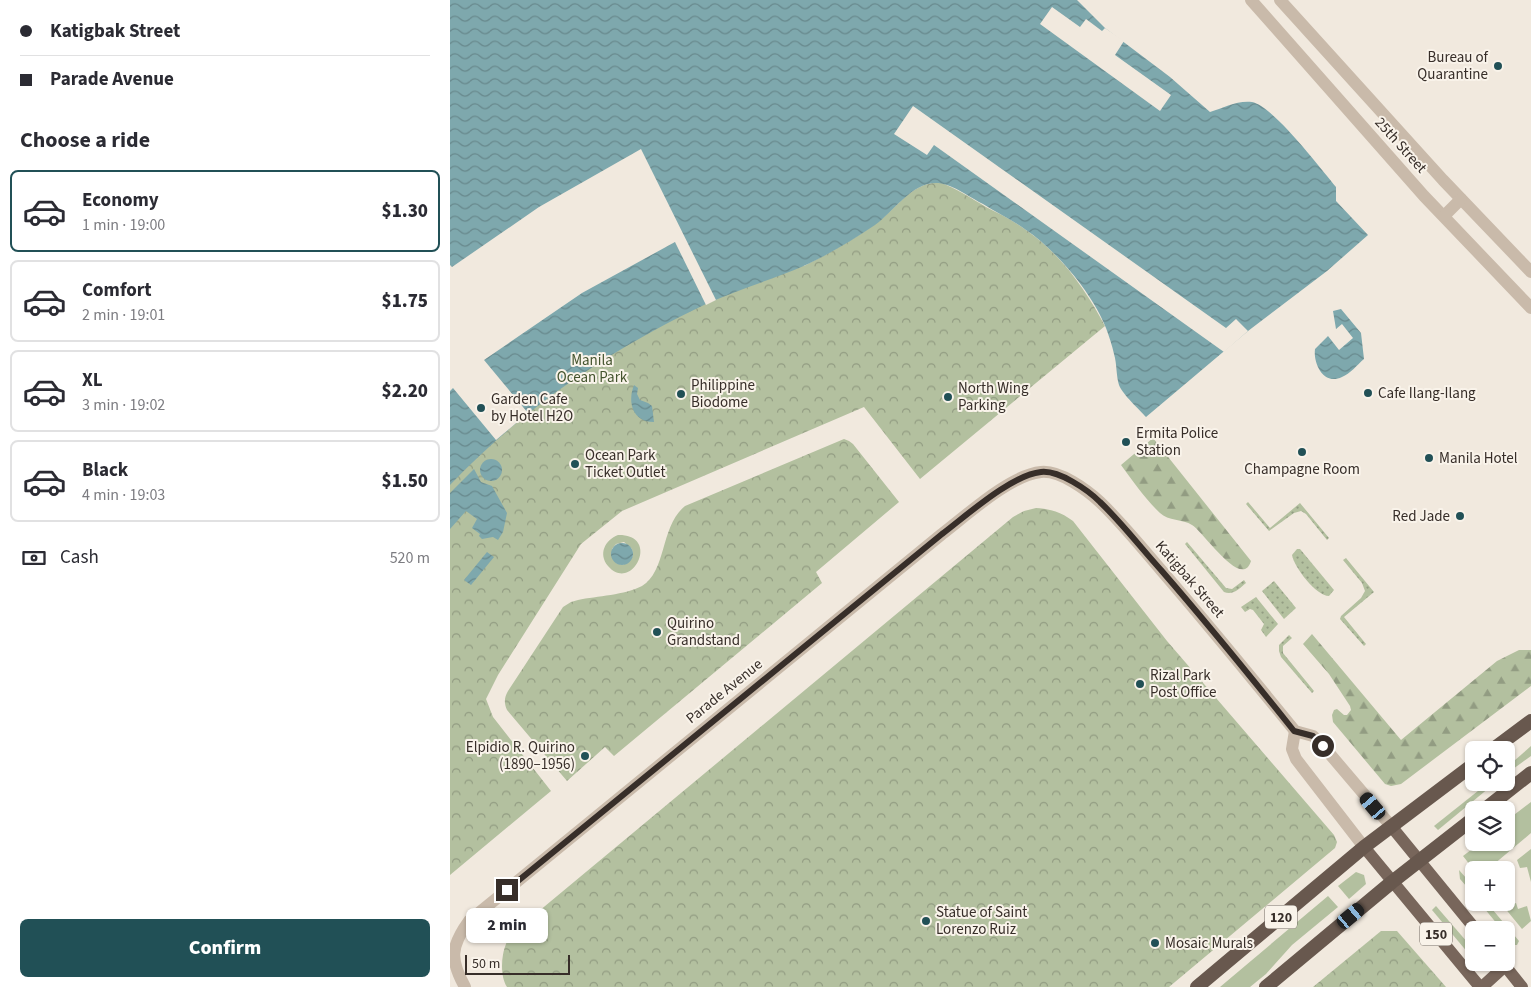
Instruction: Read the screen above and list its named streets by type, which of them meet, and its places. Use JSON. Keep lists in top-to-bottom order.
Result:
{
  "streets": {
    "highway": ["120"],
    "main road": ["150"],
    "street": ["25th Street", "Katigbak Street", "Parade Avenue"]
  },
  "crossings": [
    ["Katigbak Street", "Parade Avenue"],
    ["Katigbak Street", "120"],
    ["Katigbak Street", "150"],
    ["120", "150"]
  ],
  "parks": ["Manila Ocean Park"],
  "places": [
    "Bureau of Quarantine",
    "Cafe Ilang-Ilang",
    "Philippine Biodome",
    "North Wing Parking",
    "Garden Cafe by Hotel H2O",
    "Ermita Police Station",
    "Champagne Room",
    "Manila Hotel",
    "Ocean Park Ticket Outlet",
    "Red Jade",
    "Quirino Grandstand",
    "Rizal Park Post Office",
    "Elpidio R. Quirino (1890–1956)",
    "Statue of Saint Lorenzo Ruiz",
    "Mosaic Murals"
  ],
  "scale_bar": "50 m",
  "page": {
    "banner": ["Katigbak Street", "Parade Avenue"],
    "heading": "Choose a ride",
    "list": [
      {
        "name": "Economy",
        "note": "1 min · 19:00",
        "value": "$1.30"
      },
      {
        "name": "Comfort",
        "note": "2 min · 19:01",
        "value": "$1.75"
      },
      {
        "name": "XL",
        "note": "3 min · 19:02",
        "value": "$2.20"
      },
      {
        "name": "Black",
        "note": "4 min · 19:03",
        "value": "$1.50"
      }
    ],
    "pay": ["Cash", "520 m"],
    "map_buttons": ["+", "−"],
    "bubble": "2 min",
    "buttons": "Confirm",
    "scale": "50 m"
  }
}
